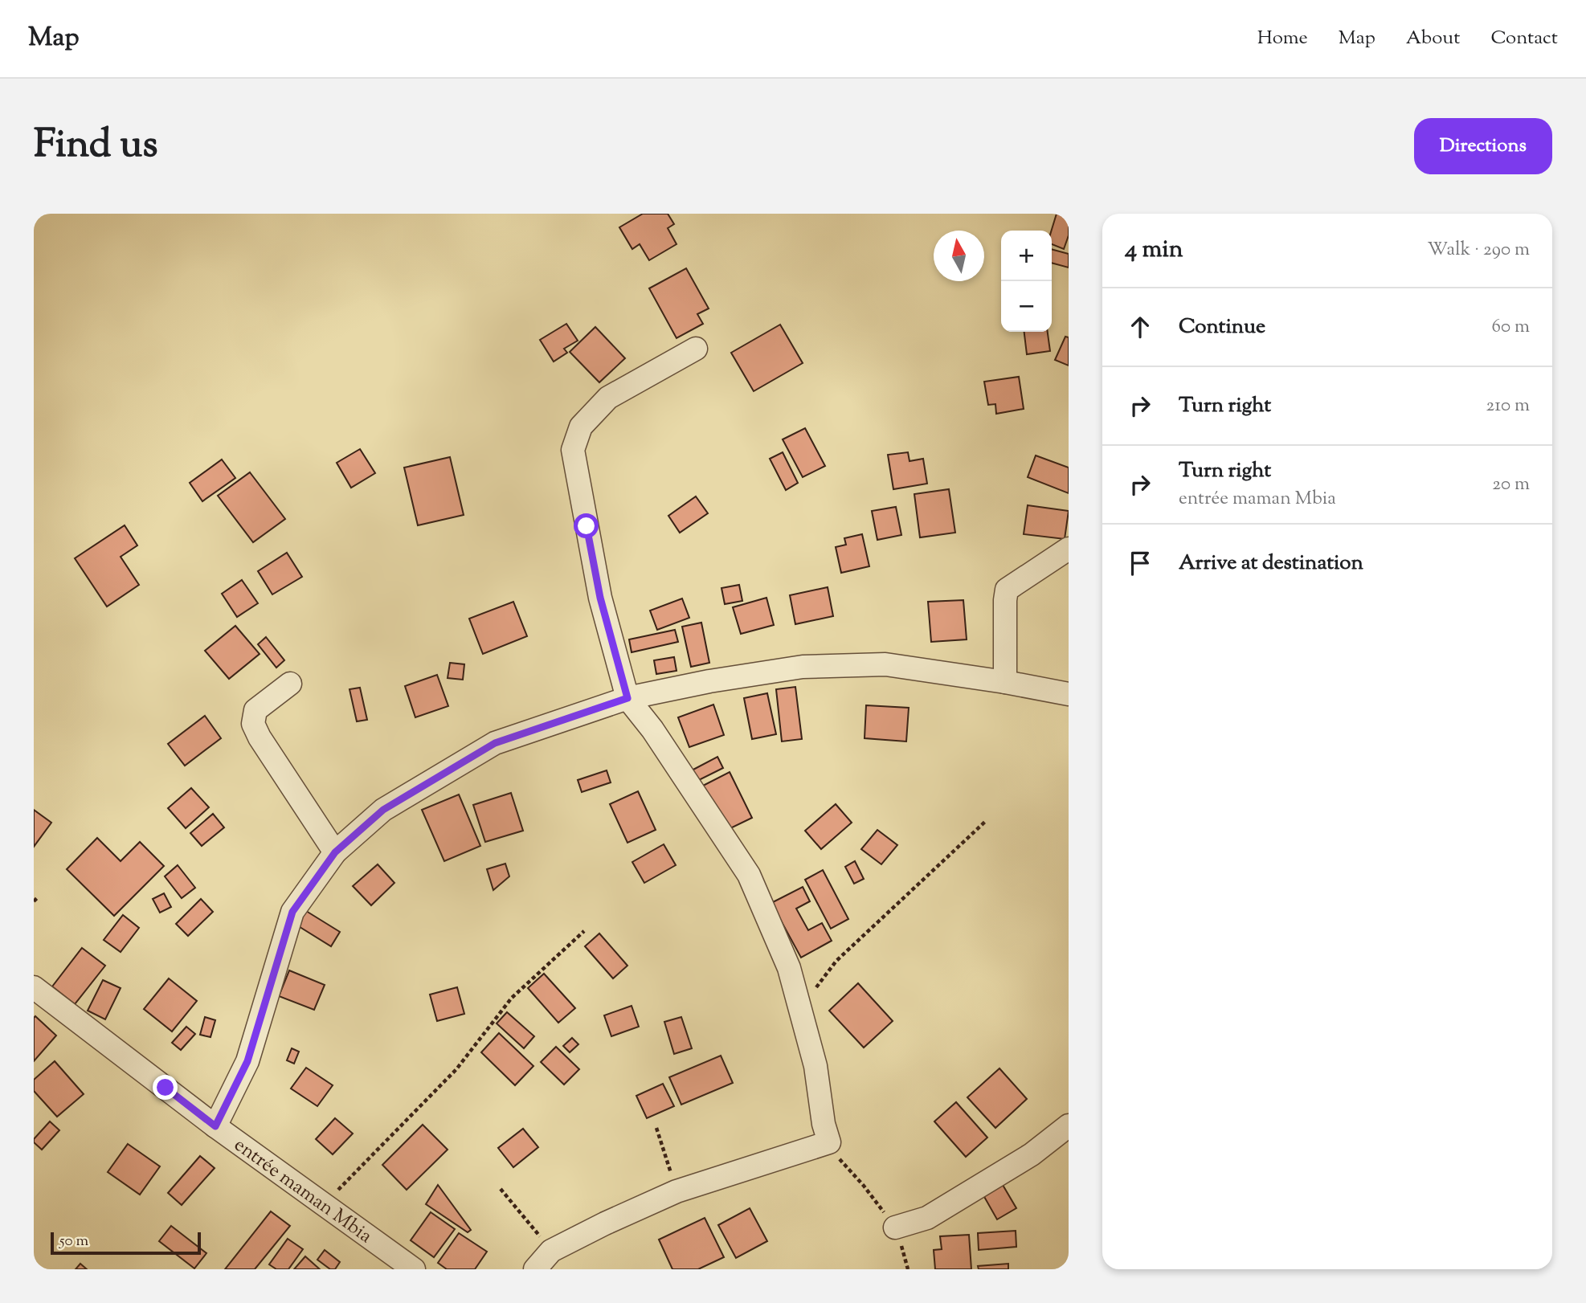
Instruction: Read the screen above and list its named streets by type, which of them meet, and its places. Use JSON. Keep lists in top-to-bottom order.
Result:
{
  "streets": {
    "street": ["entrée maman Mbia"]
  },
  "scale_bar": "50 m",
  "north": "top",
  "page": {
    "header": "Map",
    "nav": [
      "Home",
      "Map",
      "About",
      "Contact"
    ],
    "title": "Find us",
    "buttons": "Directions",
    "heading": ["4 min", "Walk · 290 m"],
    "map_buttons": ["+", "−"],
    "list": [
      ["Continue", "60 m"],
      ["Turn right", "210 m"],
      ["Turn right", "entrée maman Mbia", "20 m"],
      "Arrive at destination"
    ],
    "scale": "50 m"
  }
}
